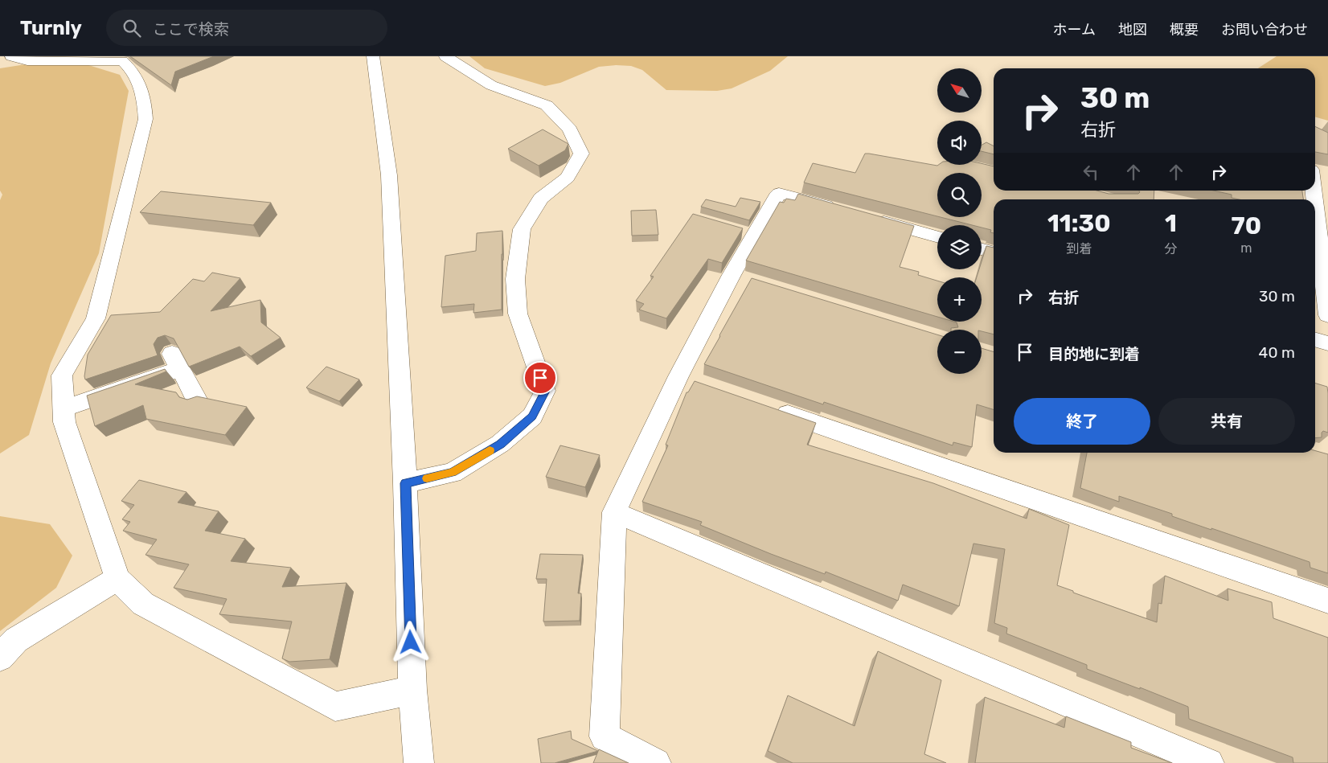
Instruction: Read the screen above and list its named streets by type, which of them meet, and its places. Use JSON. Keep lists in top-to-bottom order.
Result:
{
  "north": "top left",
  "page": {
    "header": "Turnly",
    "search": "ここで検索",
    "nav": [
      "ホーム",
      "地図",
      "概要",
      "お問い合わせ"
    ],
    "map_buttons": ["+", "−"],
    "turn": ["30 m", "右折"],
    "eta": [
      "11:30",
      "到着",
      "1",
      "分",
      "70",
      "m"
    ],
    "list": [
      {
        "name": "右折",
        "value": "30 m"
      },
      {
        "name": "目的地に到着",
        "value": "40 m"
      }
    ],
    "buttons": ["終了", "共有"]
  }
}
